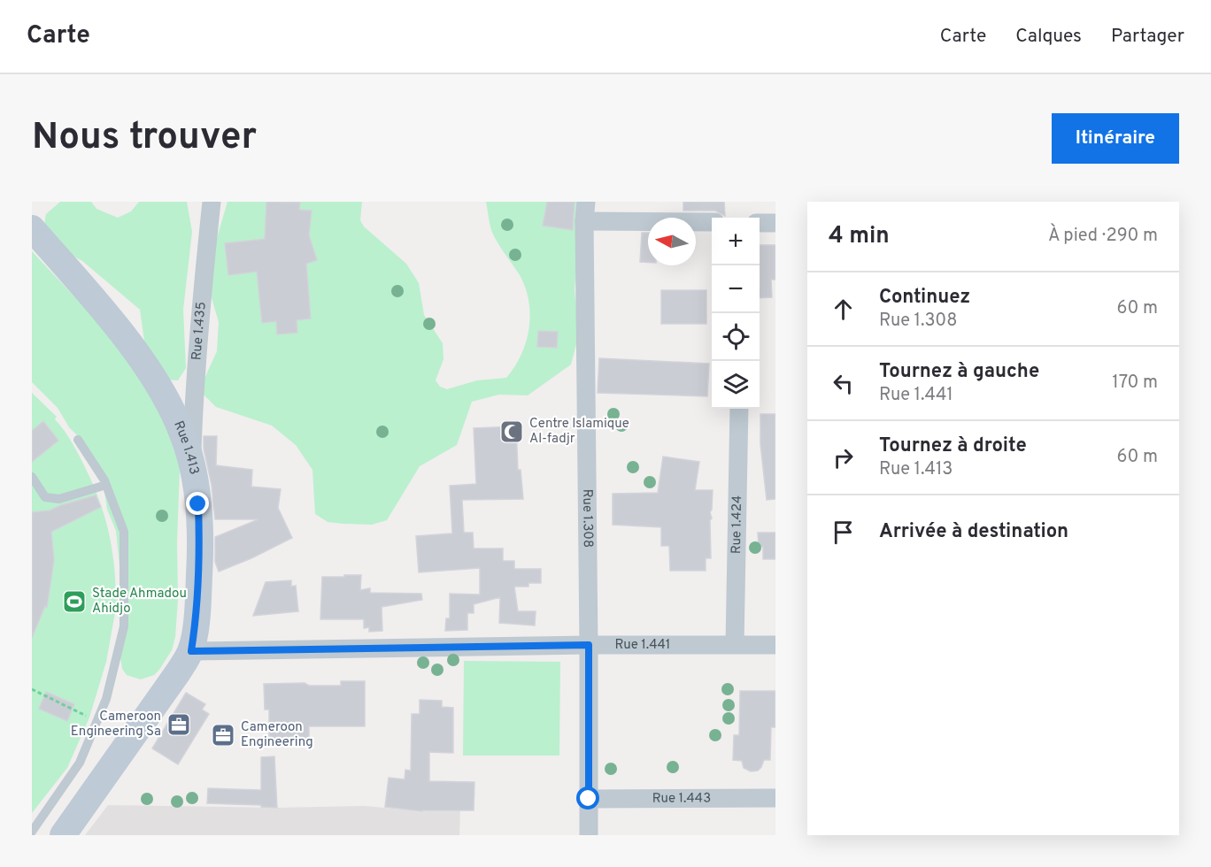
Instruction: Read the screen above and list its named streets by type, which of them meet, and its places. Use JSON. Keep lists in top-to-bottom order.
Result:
{
  "streets": {
    "street": [
      "Rue 1.435",
      "Rue 1.413",
      "Rue 1.308",
      "Rue 1.424",
      "Rue 1.441",
      "Rue 1.443"
    ]
  },
  "crossings": [
    ["Rue 1.435", "Rue 1.413"],
    ["Rue 1.413", "Rue 1.441"],
    ["Rue 1.308", "Rue 1.441"],
    ["Rue 1.308", "Rue 1.443"],
    ["Rue 1.424", "Rue 1.441"]
  ],
  "places": {
    "mosque": ["Centre Islamique Al-fadjr"],
    "sports": ["Stade Ahmadou Ahidjo"],
    "office": ["Cameroon Engineering Sa", "Cameroon Engineering"]
  },
  "north": "left",
  "page": {
    "header": "Carte",
    "nav": ["Carte", "Calques", "Partager"],
    "buttons": "Itinéraire",
    "title": "Nous trouver",
    "heading": ["4 min", "À pied · 290 m"],
    "map_buttons": ["+", "−"],
    "list": [
      ["Continuez", "Rue 1.308", "60 m"],
      ["Tournez à gauche", "Rue 1.441", "170 m"],
      ["Tournez à droite", "Rue 1.413", "60 m"],
      "Arrivée à destination"
    ]
  }
}
